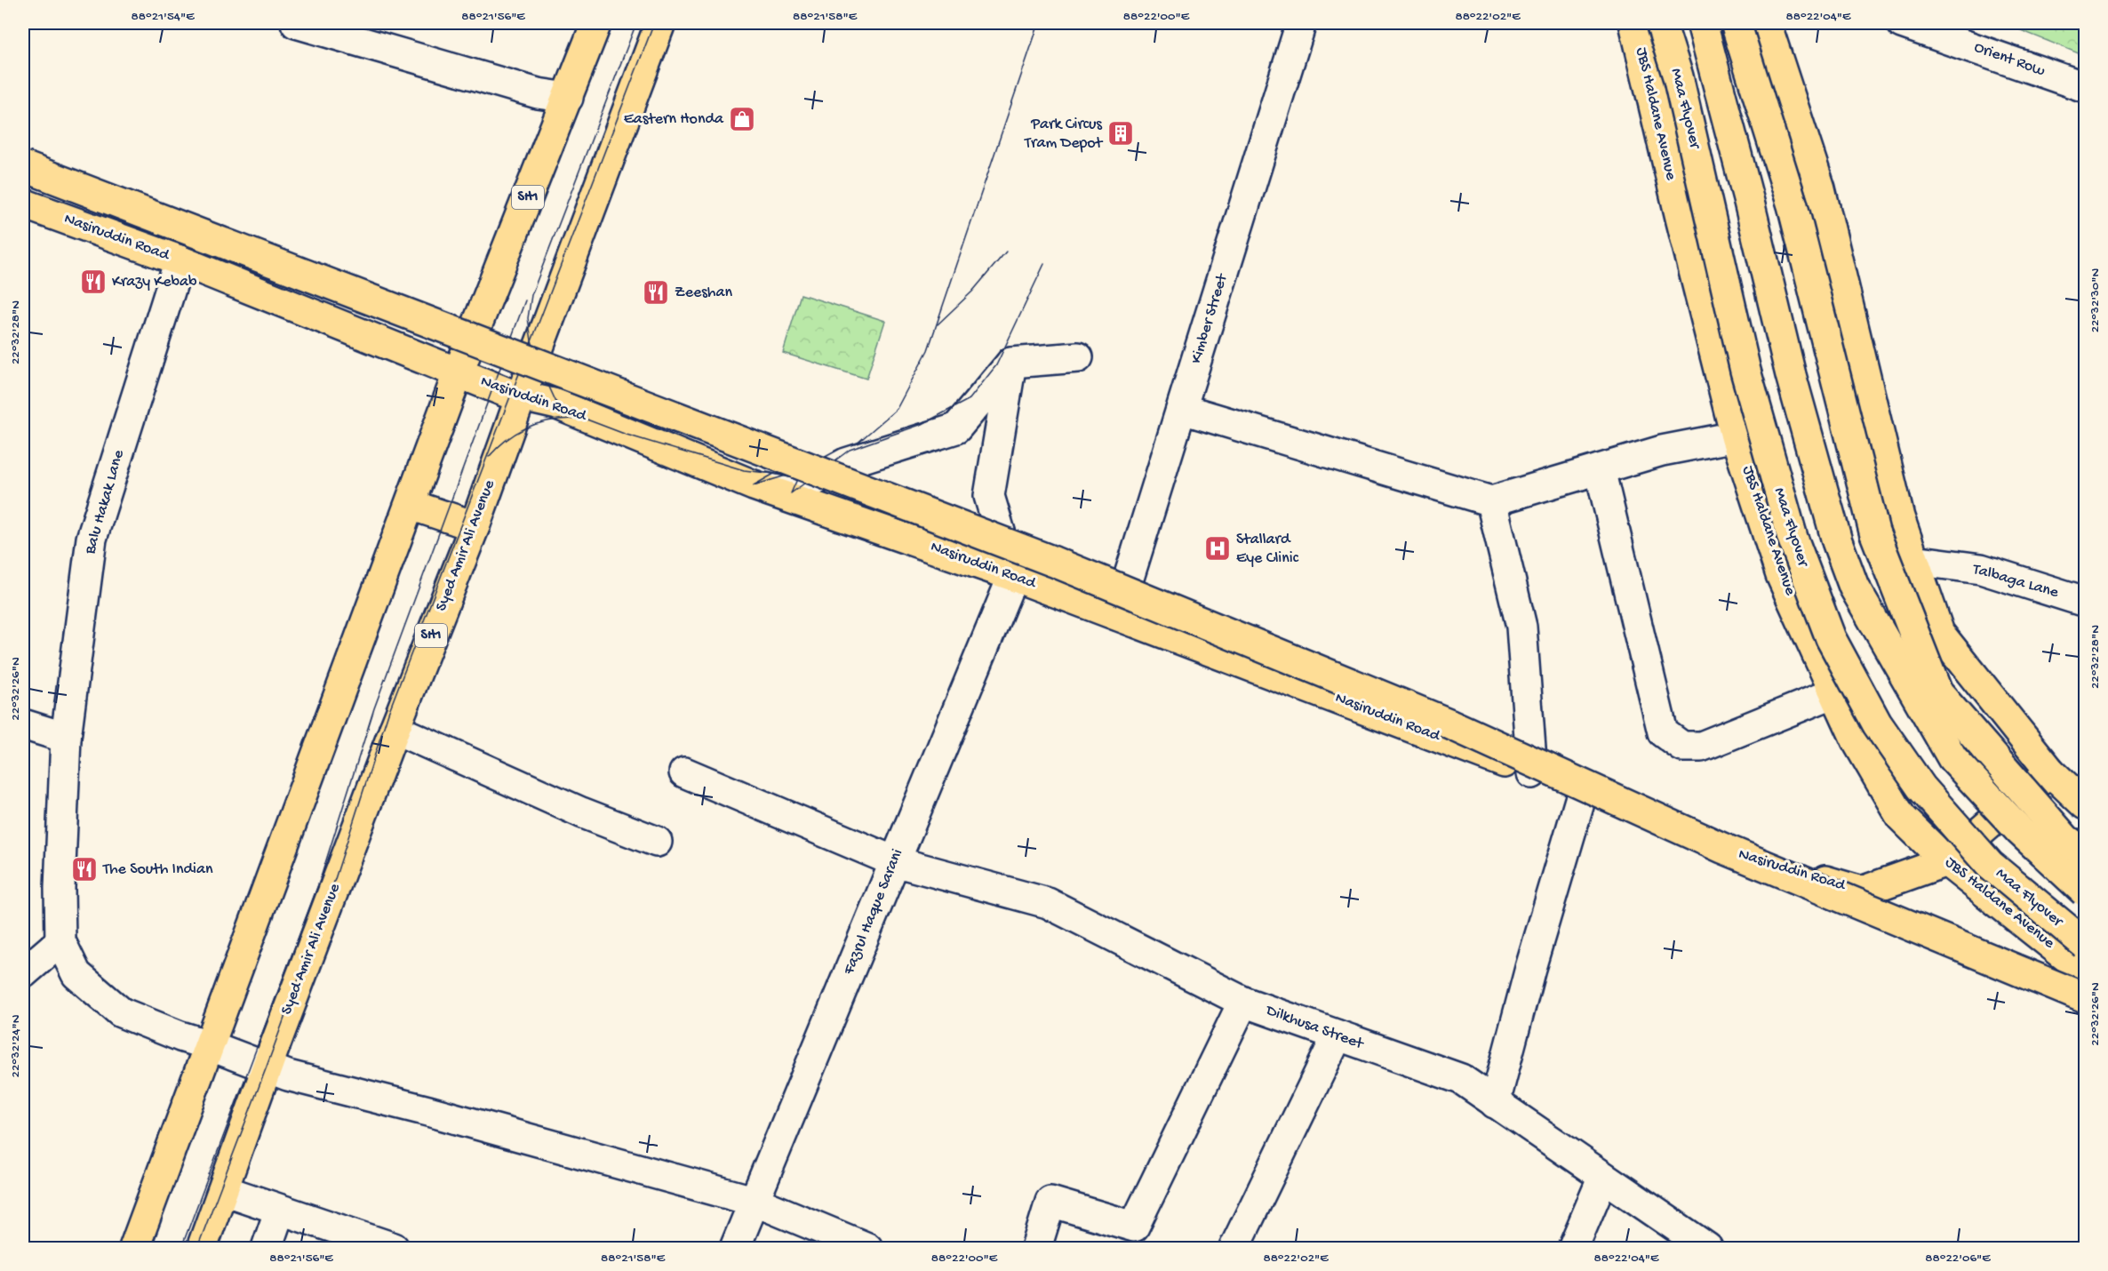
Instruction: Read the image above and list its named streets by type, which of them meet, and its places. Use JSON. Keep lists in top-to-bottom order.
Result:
{
  "streets": {
    "main road": [
      "Maa Flyover",
      "JBS Haldane Avenue",
      "SH1",
      "Nasiruddin Road",
      "Syed Amir Ali Avenue"
    ],
    "street": [
      "Orient Row",
      "Kimber Street",
      "Balu Hakak Lane",
      "Talbaga Lane",
      "Fazrul Haque Sarani",
      "Dilkhusa Street"
    ]
  },
  "crossings": [
    ["JBS Haldane Avenue", "Nasiruddin Road"],
    ["SH1", "Nasiruddin Road"],
    ["Nasiruddin Road", "Kimber Street"],
    ["Nasiruddin Road", "Balu Hakak Lane"],
    ["Nasiruddin Road", "Syed Amir Ali Avenue"],
    ["Nasiruddin Road", "Fazrul Haque Sarani"],
    ["Fazrul Haque Sarani", "Dilkhusa Street"]
  ],
  "places": {
    "shop": ["Eastern Honda"],
    "building": ["Park Circus Tram Depot"],
    "restaurant": ["Krazy Kebab", "Zeeshan", "The South Indian"],
    "hospital": ["Stallard Eye Clinic"]
  },
  "coordinates": [
    "88°21'54\"E",
    "88°21'56\"E",
    "88°21'58\"E",
    "88°22'00\"E",
    "88°22'02\"E",
    "88°22'04\"E",
    "22°32'30\"N",
    "22°32'28\"N",
    "22°32'26\"N",
    "22°32'24\"N",
    "88°22'06\"E"
  ]
}
